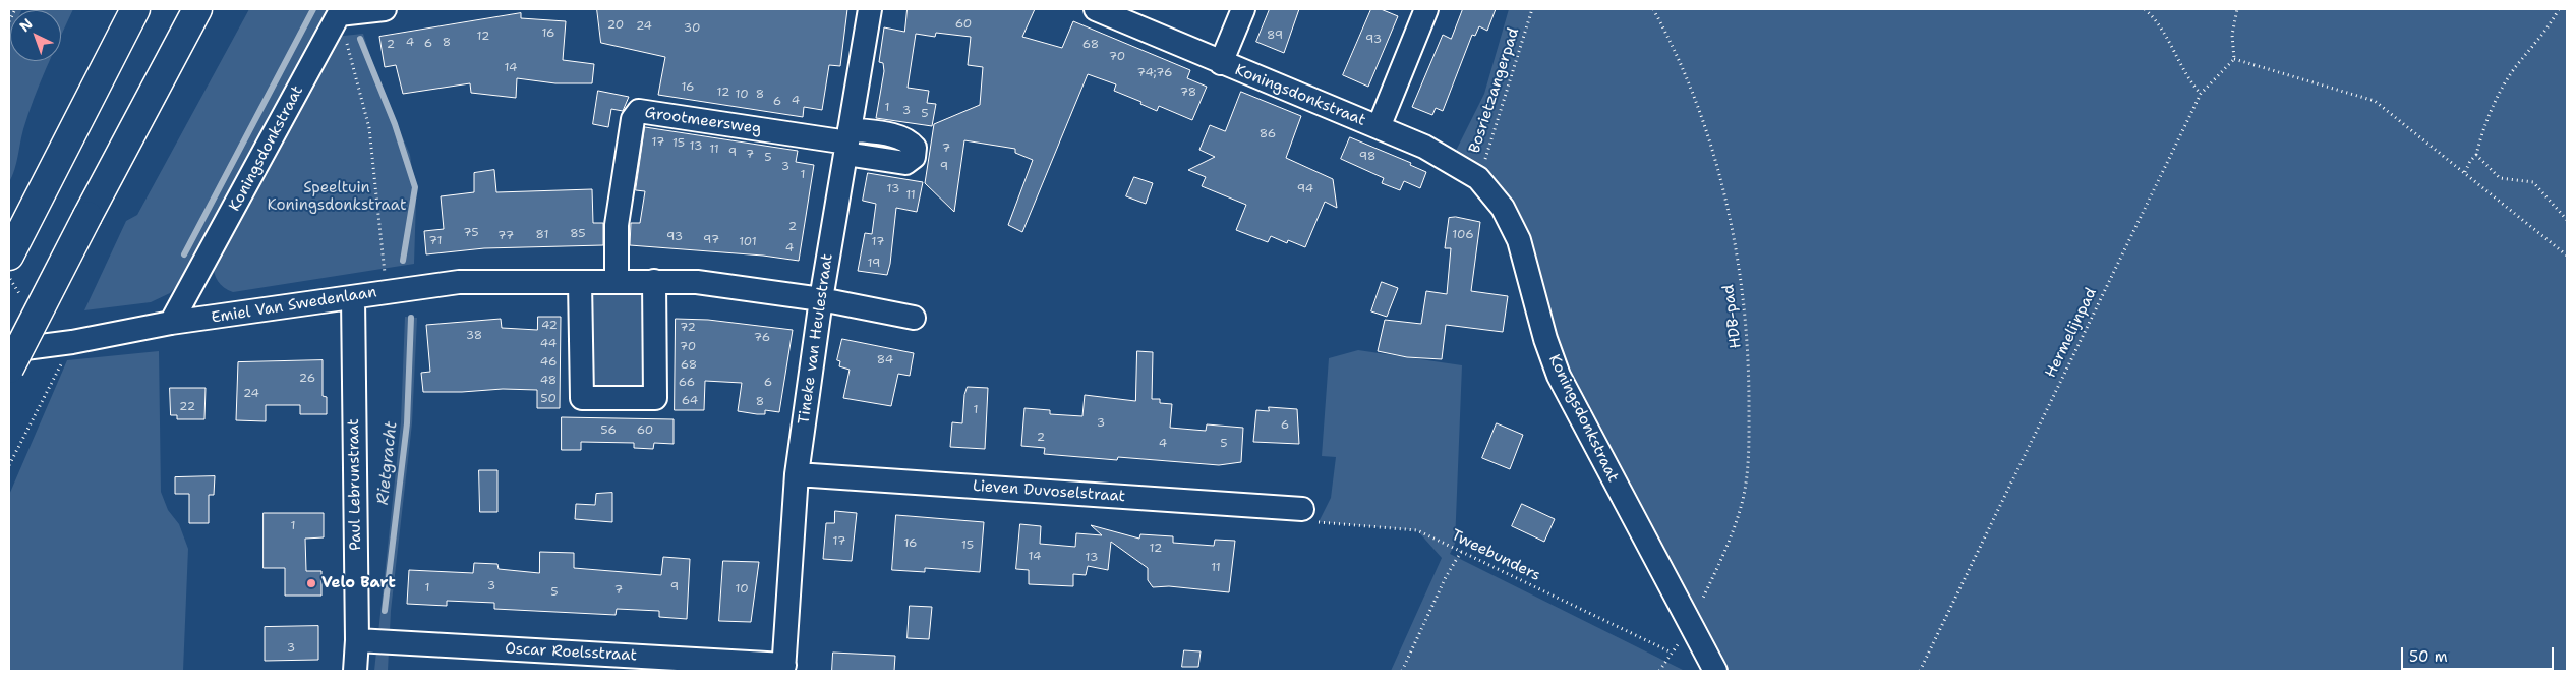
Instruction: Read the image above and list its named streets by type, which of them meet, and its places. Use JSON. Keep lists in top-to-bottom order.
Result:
{
  "streets": {
    "street": [
      "Koningsdonkstraat",
      "Grootmeersweg",
      "Emiel Van Swedenlaan",
      "Tineke van Heulestraat",
      "Paul Lebrunstraat",
      "Lieven Duvoselstraat",
      "Oscar Roelsstraat"
    ],
    "path": [
      "Bosrietzangerpad",
      "HDB-pad",
      "Hermelijnpad",
      "Tweebunders"
    ]
  },
  "crossings": [
    ["Bosrietzangerpad", "Koningsdonkstraat"],
    ["Koningsdonkstraat", "Emiel Van Swedenlaan"],
    ["Koningsdonkstraat", "HDB-pad"],
    ["Grootmeersweg", "Emiel Van Swedenlaan"],
    ["Grootmeersweg", "Tineke van Heulestraat"],
    ["Emiel Van Swedenlaan", "Tineke van Heulestraat"],
    ["Emiel Van Swedenlaan", "Paul Lebrunstraat"],
    ["Tineke van Heulestraat", "Lieven Duvoselstraat"],
    ["Tineke van Heulestraat", "Oscar Roelsstraat"],
    ["Paul Lebrunstraat", "Oscar Roelsstraat"],
    ["Lieven Duvoselstraat", "Tweebunders"]
  ],
  "water": ["Rietgracht"],
  "parks": ["Speeltuin Koningsdonkstraat"],
  "places": ["Velo Bart"],
  "house_numbers": [
    "60",
    "20",
    "24",
    "30",
    "16",
    "89",
    "12",
    "93",
    "4",
    "8",
    "6",
    "2",
    "68",
    "70",
    "14",
    "74;76",
    "16",
    "12",
    "78",
    "10",
    "8",
    "4",
    "6",
    "1",
    "3",
    "5",
    "86",
    "17",
    "15",
    "13",
    "7",
    "11",
    "9",
    "7",
    "98",
    "5",
    "3",
    "9",
    "1",
    "13",
    "94",
    "11",
    "2",
    "75",
    "85",
    "81",
    "106",
    "77",
    "93",
    "97",
    "71",
    "101",
    "17",
    "4",
    "19",
    "42",
    "72",
    "38",
    "76",
    "44",
    "70",
    "84",
    "46",
    "68",
    "26",
    "48",
    "66",
    "6",
    "24",
    "50",
    "64",
    "8",
    "22",
    "1",
    "3",
    "6",
    "56",
    "60",
    "2",
    "4",
    "5",
    "1",
    "17",
    "16",
    "15",
    "12",
    "14",
    "13",
    "11",
    "3",
    "9",
    "1",
    "10",
    "7",
    "5",
    "3"
  ],
  "scale_bar": "50 m",
  "north": "top left"
}
